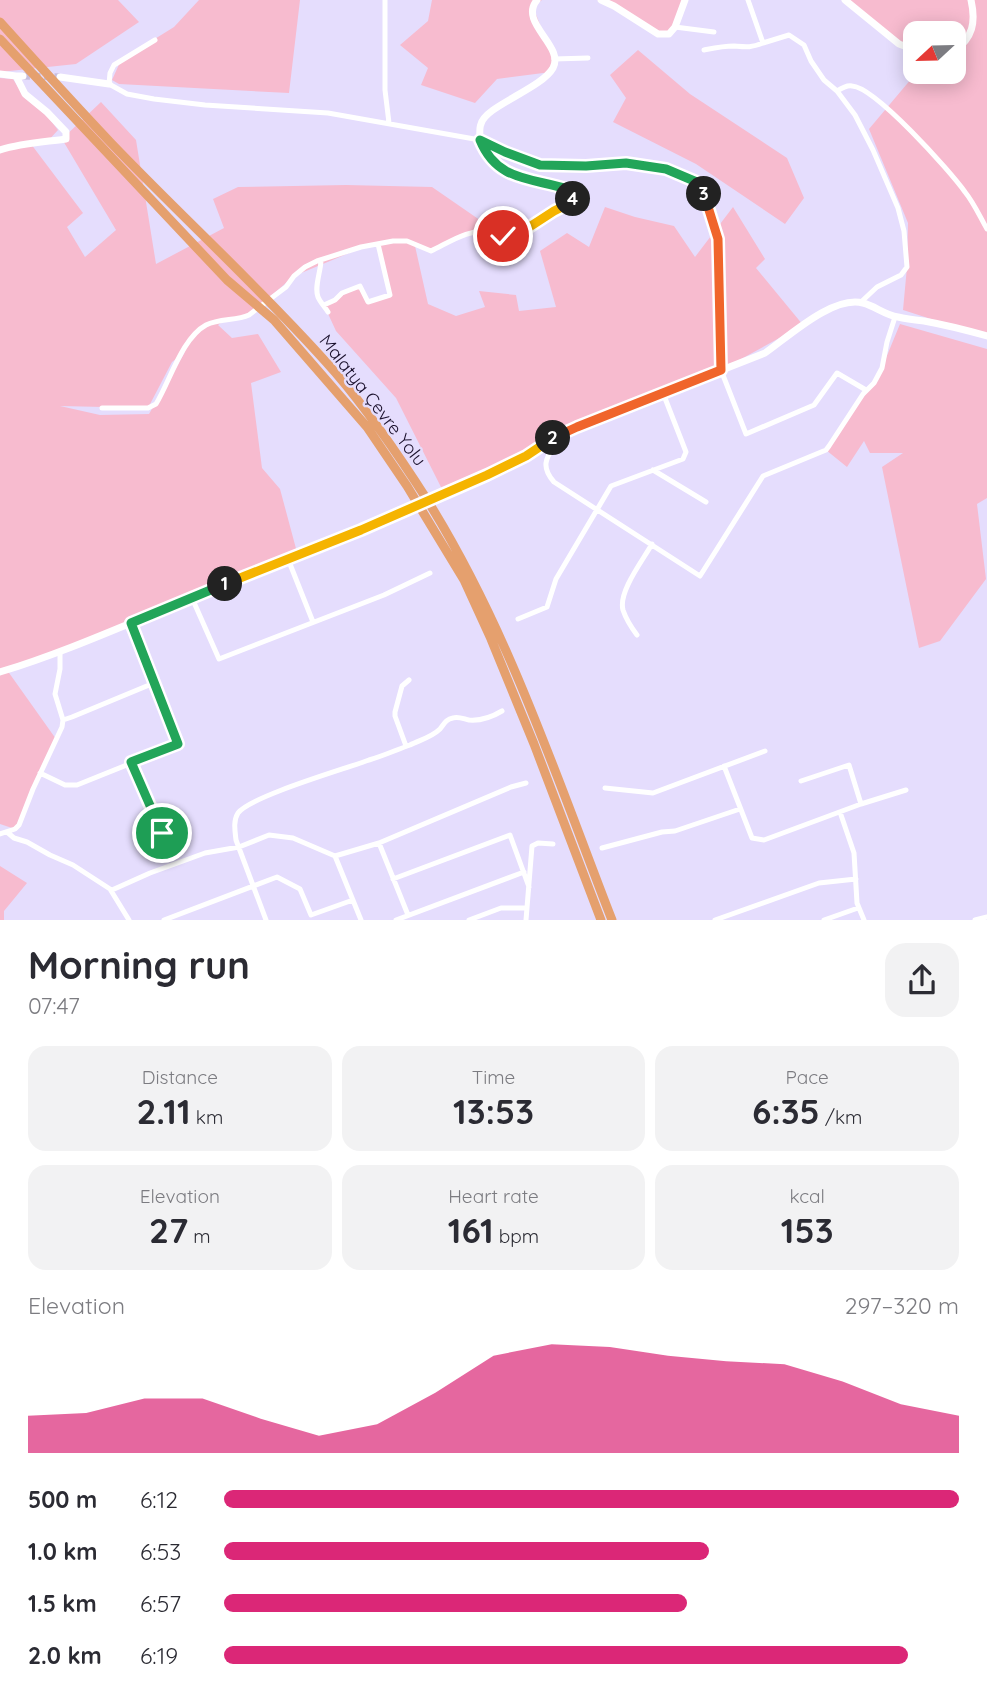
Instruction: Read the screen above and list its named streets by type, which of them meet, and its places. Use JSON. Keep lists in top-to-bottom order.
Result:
{
  "streets": {
    "highway": ["Malatya Çevre Yolu"]
  },
  "north": "left",
  "page": {
    "pins": [
      "3",
      "4",
      "2",
      "1"
    ],
    "heading": ["Morning run", "07:47"],
    "stats": [
      ["Distance", "2.11 km"],
      ["Time", "13:53"],
      ["Pace", "6:35 /km"],
      ["Elevation", "27 m"],
      ["Heart rate", "161 bpm"],
      ["kcal", "153"]
    ],
    "chart": ["Elevation", "297–320 m"],
    "list": [
      {
        "name": "500 m",
        "note": "6:12"
      },
      {
        "name": "1.0 km",
        "note": "6:53"
      },
      {
        "name": "1.5 km",
        "note": "6:57"
      },
      {
        "name": "2.0 km",
        "note": "6:19"
      }
    ]
  }
}
